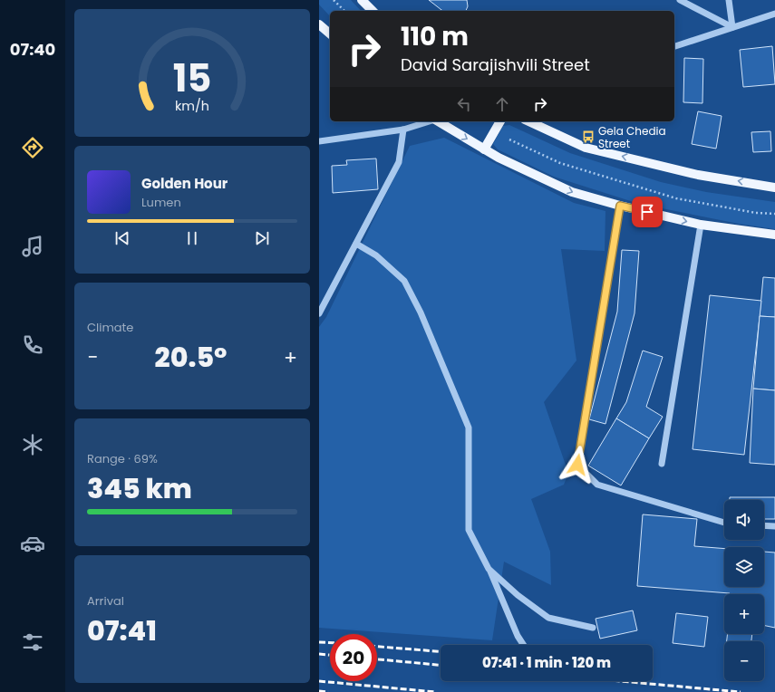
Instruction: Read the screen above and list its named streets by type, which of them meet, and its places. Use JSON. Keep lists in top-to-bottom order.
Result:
{
  "places": {
    "bus stop": ["Gela Chedia Street"]
  },
  "page": {
    "tabs": "07:40",
    "turn": ["110 m", "David Sarajishvili Street"],
    "song": ["Golden Hour", "Lumen"],
    "tile": [
      "Climate",
      ["Range · 69%", "345 km"],
      ["Arrival", "07:41"]
    ],
    "heat": ["−", "20.5°", "+"],
    "map_buttons": ["+", "−"],
    "limit": "20",
    "trip": "07:41 · 1 min · 120 m",
    "gauge": ["15", "km/h"]
  }
}
